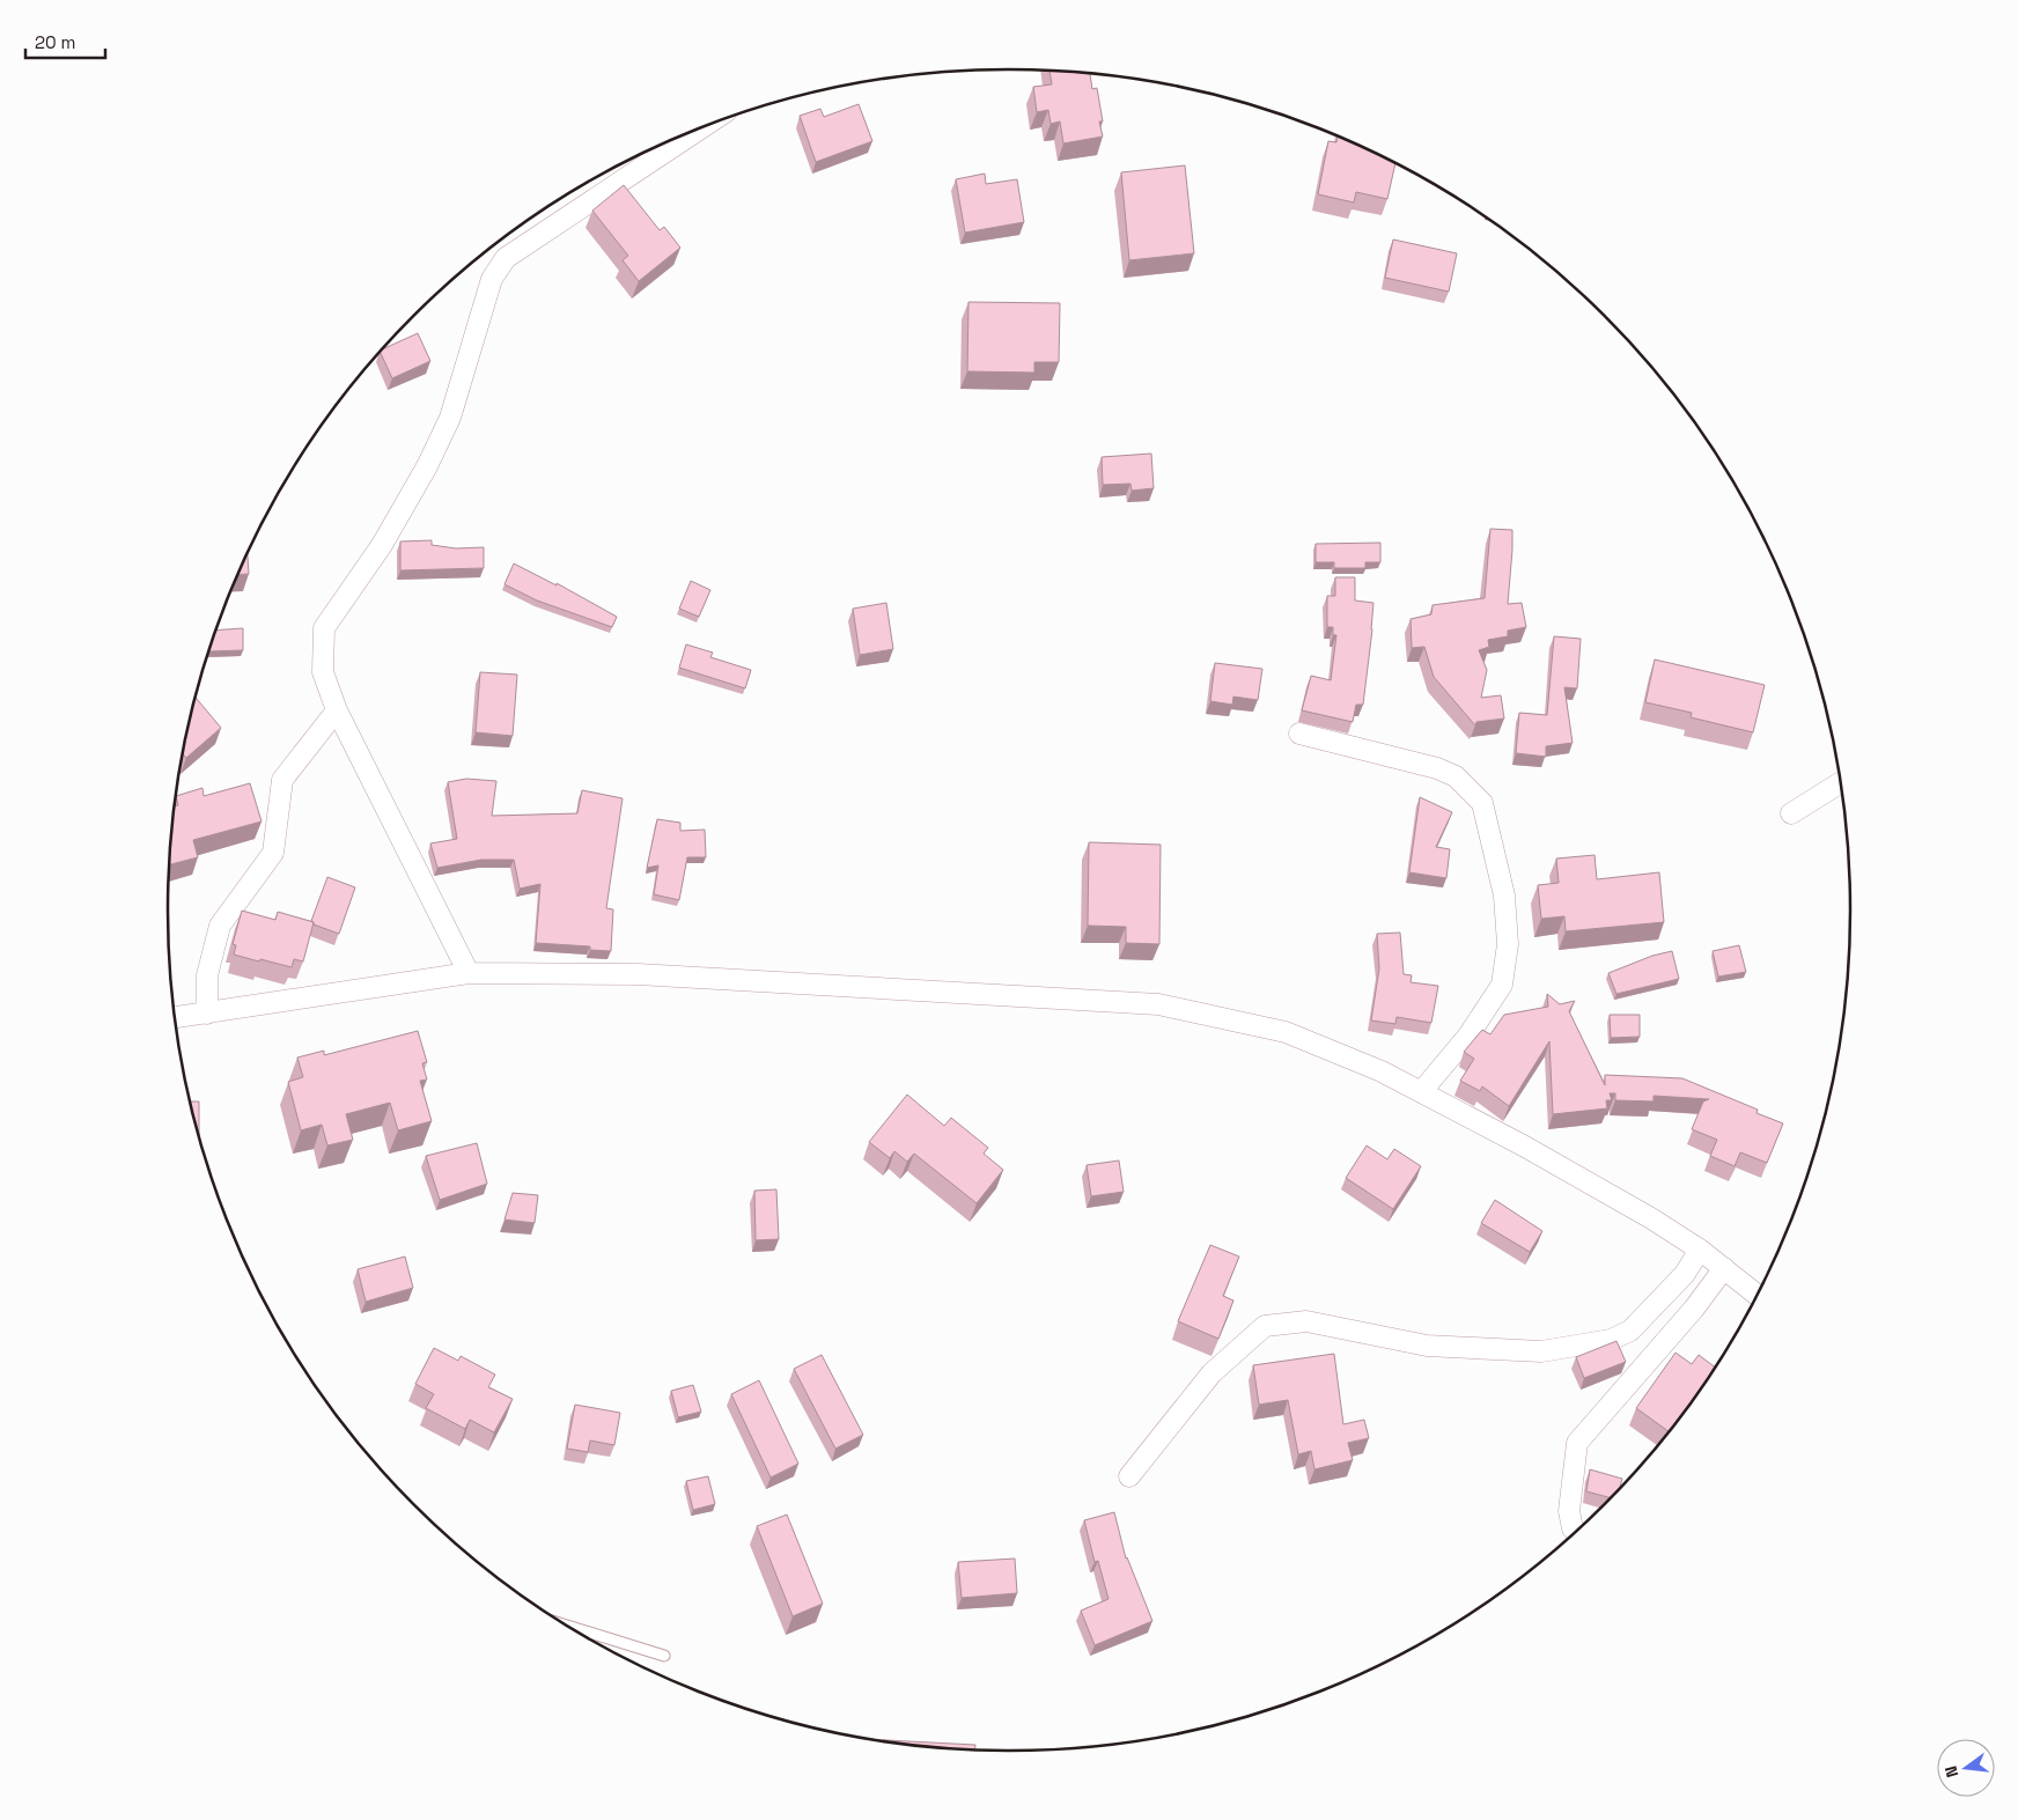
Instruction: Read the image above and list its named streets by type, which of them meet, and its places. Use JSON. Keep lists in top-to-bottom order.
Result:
{
  "scale_bar": "20 m",
  "north": "left"
}
